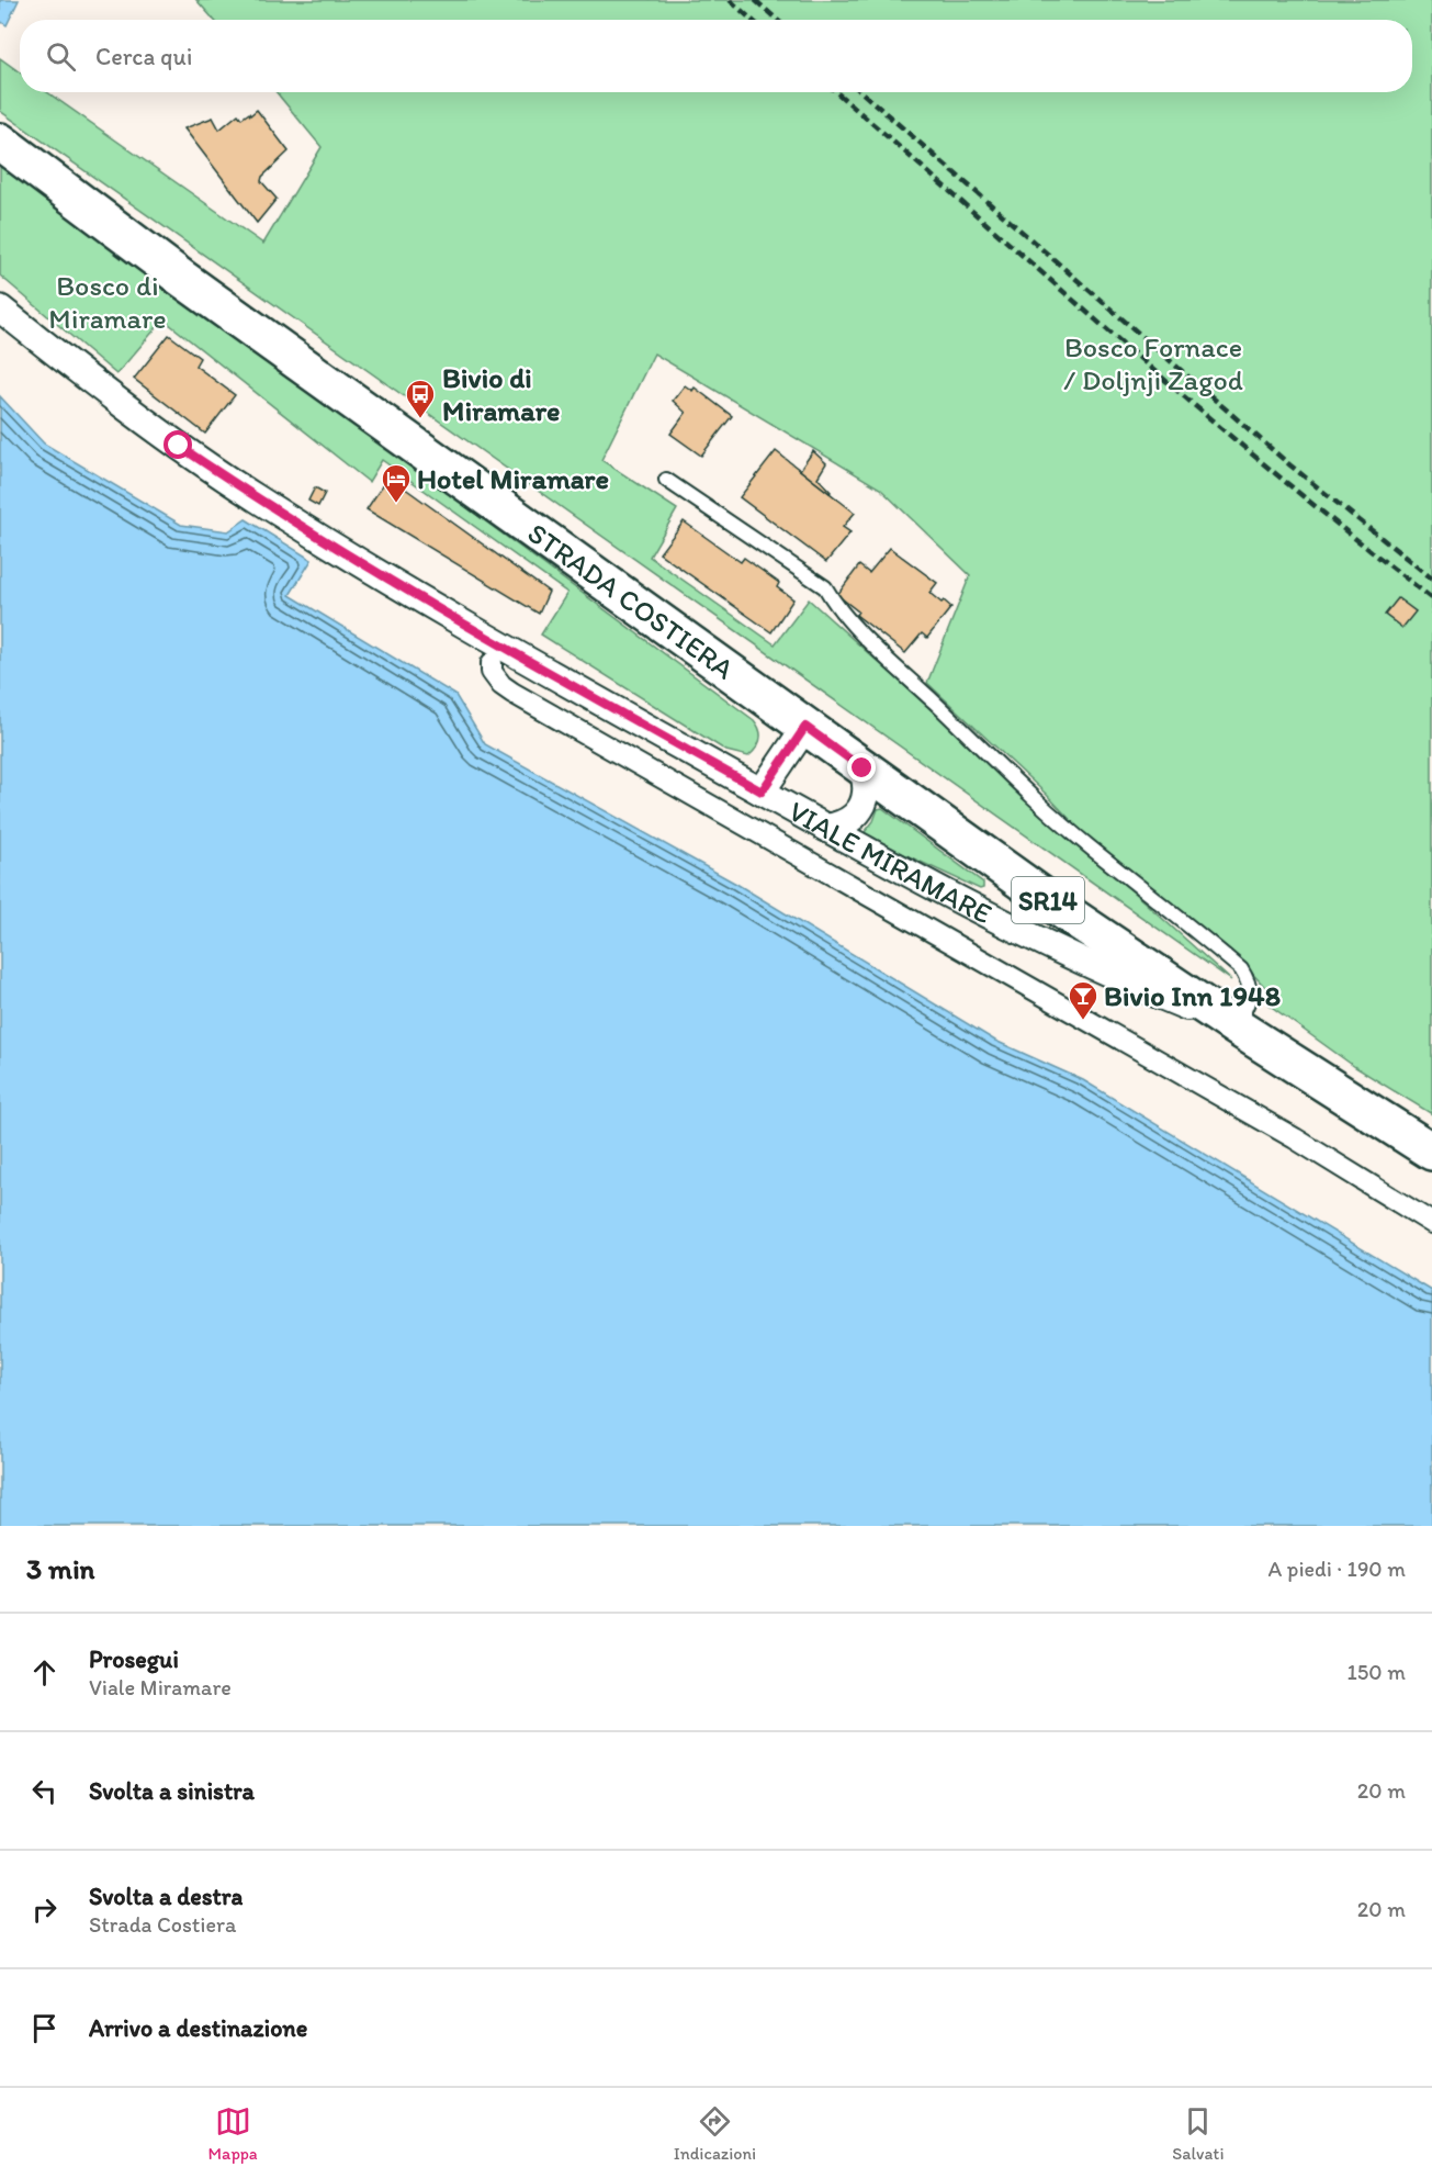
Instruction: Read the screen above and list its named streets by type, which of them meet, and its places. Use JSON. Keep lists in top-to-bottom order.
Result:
{
  "streets": {
    "main road": ["STRADA COSTIERA", "VIALE MIRAMARE", "SR14"]
  },
  "crossings": [
    ["STRADA COSTIERA", "VIALE MIRAMARE"]
  ],
  "parks": ["Bosco di Miramare", "Bosco Fornace / Doljnji Zagod"],
  "places": {
    "bus stop": ["Bivio di Miramare"],
    "hotel": ["Hotel Miramare"],
    "bar": ["Bivio Inn 1948"]
  },
  "page": {
    "search": "Cerca qui",
    "heading": ["3 min", "A piedi · 190 m"],
    "list": [
      ["Prosegui", "Viale Miramare", "150 m"],
      ["Svolta a sinistra", "20 m"],
      ["Svolta a destra", "Strada Costiera", "20 m"],
      "Arrivo a destinazione"
    ],
    "nav": ["Mappa", "Indicazioni", "Salvati"]
  }
}
